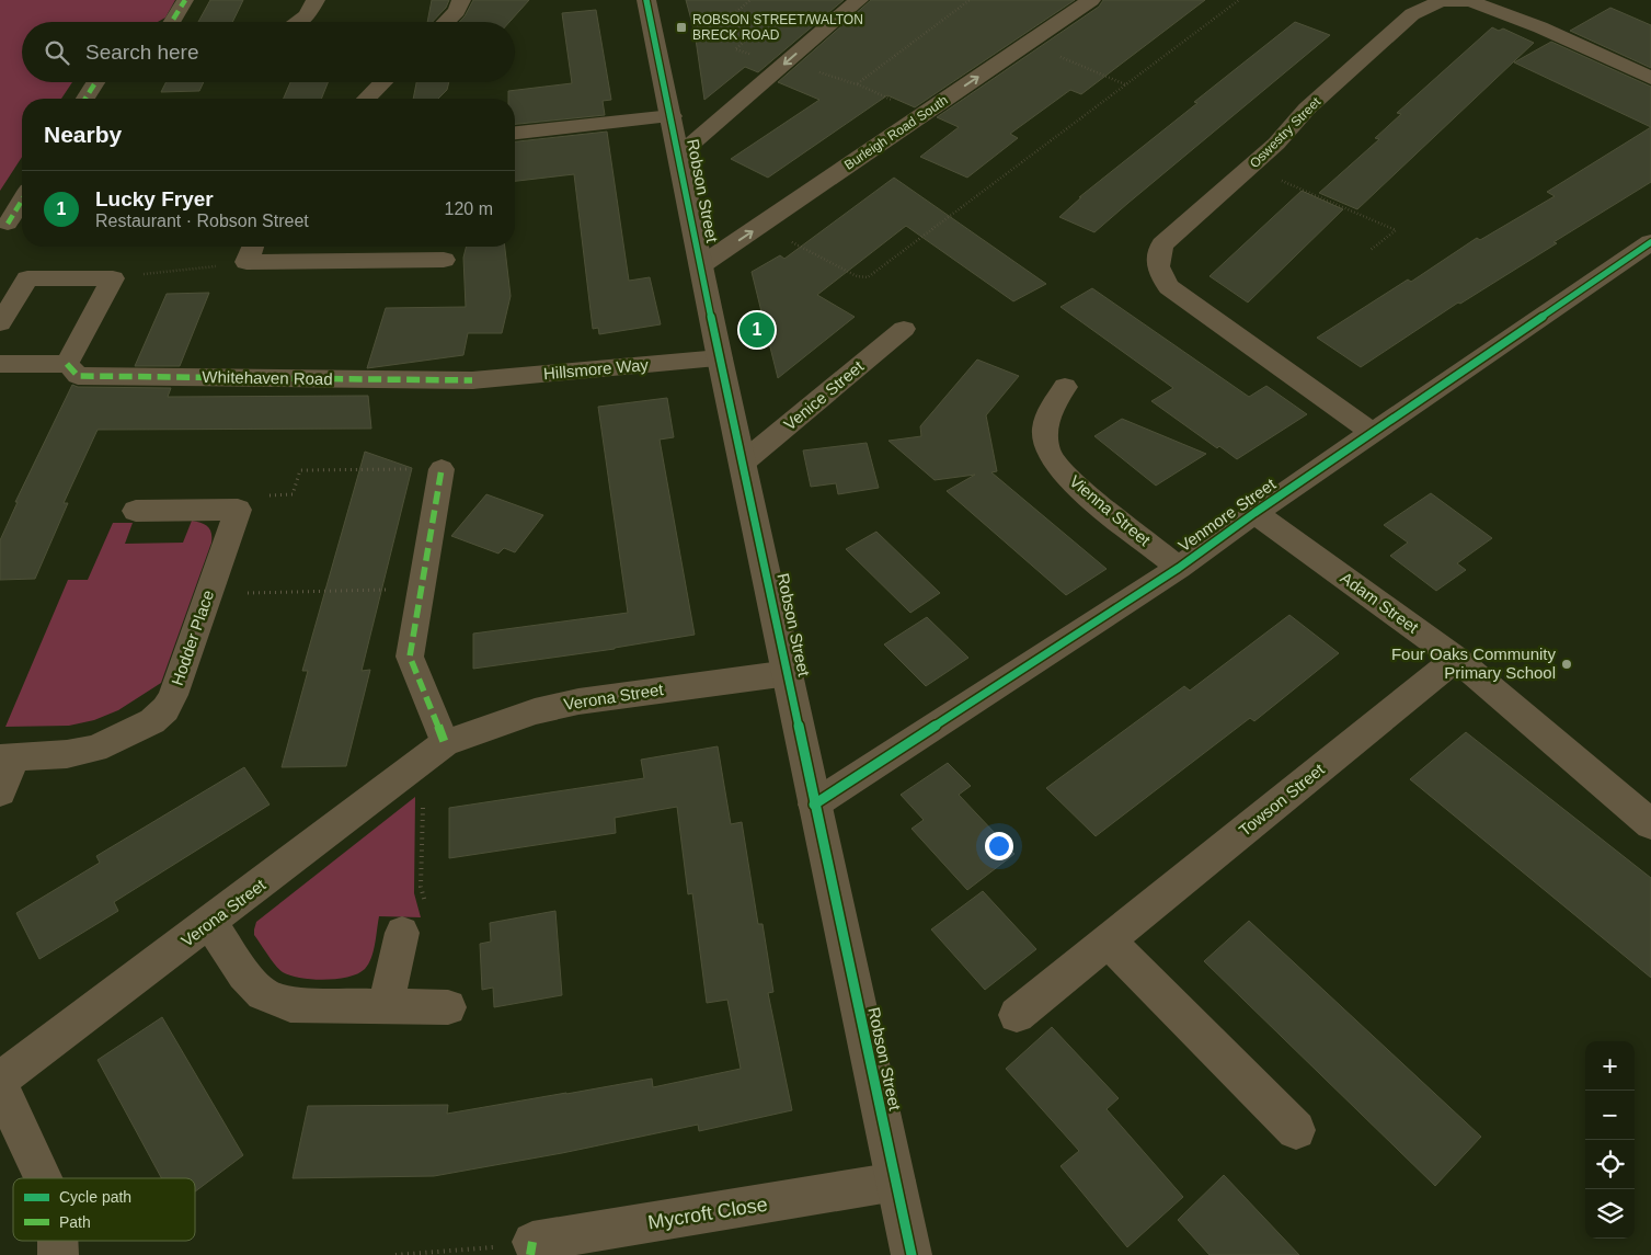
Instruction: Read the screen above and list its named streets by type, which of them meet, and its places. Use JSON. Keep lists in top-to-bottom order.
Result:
{
  "streets": {
    "street": [
      "Burleigh Road South",
      "Oswestry Street",
      "Robson Street",
      "Hillsmore Way",
      "Whitehaven Road",
      "Venice Street",
      "Vienna Street",
      "Venmore Street",
      "Adam Street",
      "Hodder Place",
      "Verona Street",
      "Towson Street",
      "Mycroft Close"
    ]
  },
  "crossings": [
    ["Burleigh Road South", "Robson Street"],
    ["Oswestry Street", "Venmore Street"],
    ["Robson Street", "Hillsmore Way"],
    ["Robson Street", "Venice Street"],
    ["Robson Street", "Venmore Street"],
    ["Robson Street", "Verona Street"],
    ["Robson Street", "Mycroft Close"],
    ["Hillsmore Way", "Whitehaven Road"],
    ["Vienna Street", "Venmore Street"],
    ["Venmore Street", "Adam Street"],
    ["Adam Street", "Towson Street"]
  ],
  "one_way": ["Burleigh Road South"],
  "places": {
    "transit": ["ROBSON STREET/WALTON BRECK ROAD"],
    "other": ["Four Oaks Community Primary School"]
  },
  "legend": ["Cycle path", "Path"],
  "page": {
    "search": "Search here",
    "heading": "Nearby",
    "list": [
      {
        "mark": "1",
        "name": "Lucky Fryer",
        "note": "Restaurant · Robson Street",
        "value": "120 m"
      }
    ],
    "pins": "1",
    "map_buttons": ["+", "−"]
  }
}
